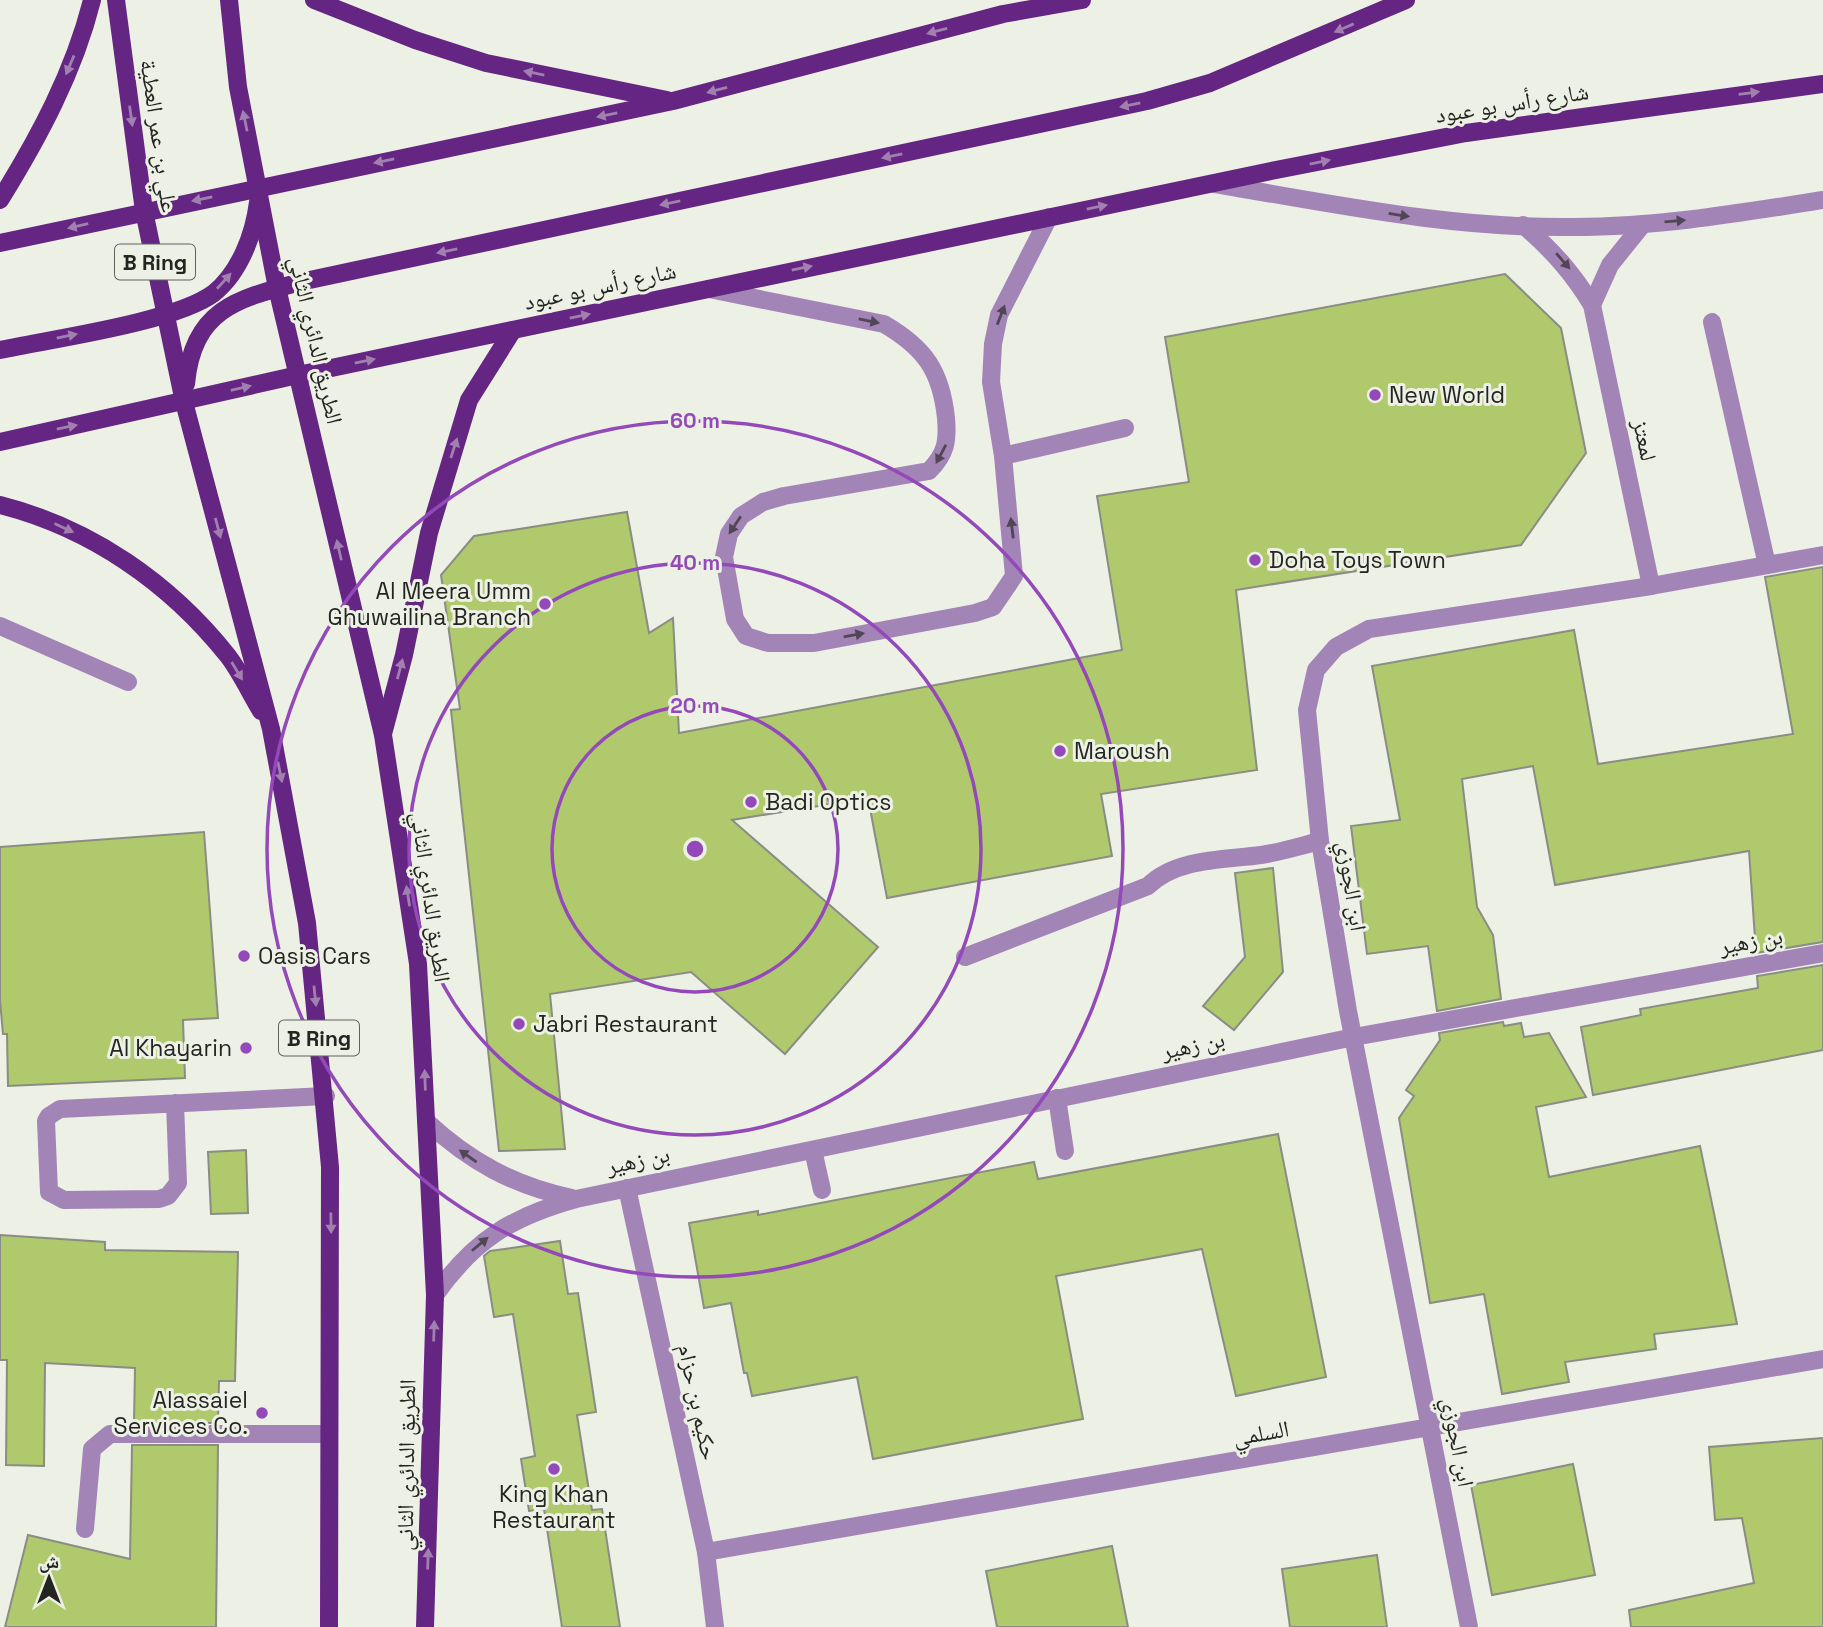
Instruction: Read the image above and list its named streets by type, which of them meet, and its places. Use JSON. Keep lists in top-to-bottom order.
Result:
{
  "streets": {
    "main road": [
      "شارع رأس بو عبود",
      "علي بن عمر العطية",
      "B Ring",
      "الطريق الدائري الثاني"
    ],
    "street": [
      "لمعتز",
      "ابن الجوزي",
      "بن زهير",
      "حكيم بن حزام",
      "السلمي"
    ]
  },
  "crossings": [
    ["شارع رأس بو عبود", "علي بن عمر العطية"],
    ["شارع رأس بو عبود", "B Ring"],
    ["شارع رأس بو عبود", "الطريق الدائري الثاني"],
    ["شارع رأس بو عبود", "لمعتز"],
    ["علي بن عمر العطية", "B Ring"],
    ["الطريق الدائري الثاني", "بن زهير"],
    ["لمعتز", "ابن الجوزي"],
    ["ابن الجوزي", "بن زهير"],
    ["ابن الجوزي", "السلمي"],
    ["بن زهير", "حكيم بن حزام"],
    ["حكيم بن حزام", "السلمي"]
  ],
  "places": [
    "New World",
    "Doha Toys Town",
    "Al Meera Umm Ghuwailina Branch",
    "Maroush",
    "Badi Optics",
    "Oasis Cars",
    "Jabri Restaurant",
    "Al Khayarin",
    "Alassaiel Services Co.",
    "King Khan Restaurant"
  ],
  "north": "top",
  "rings": ["60 m", "40 m", "20 m"]
}
